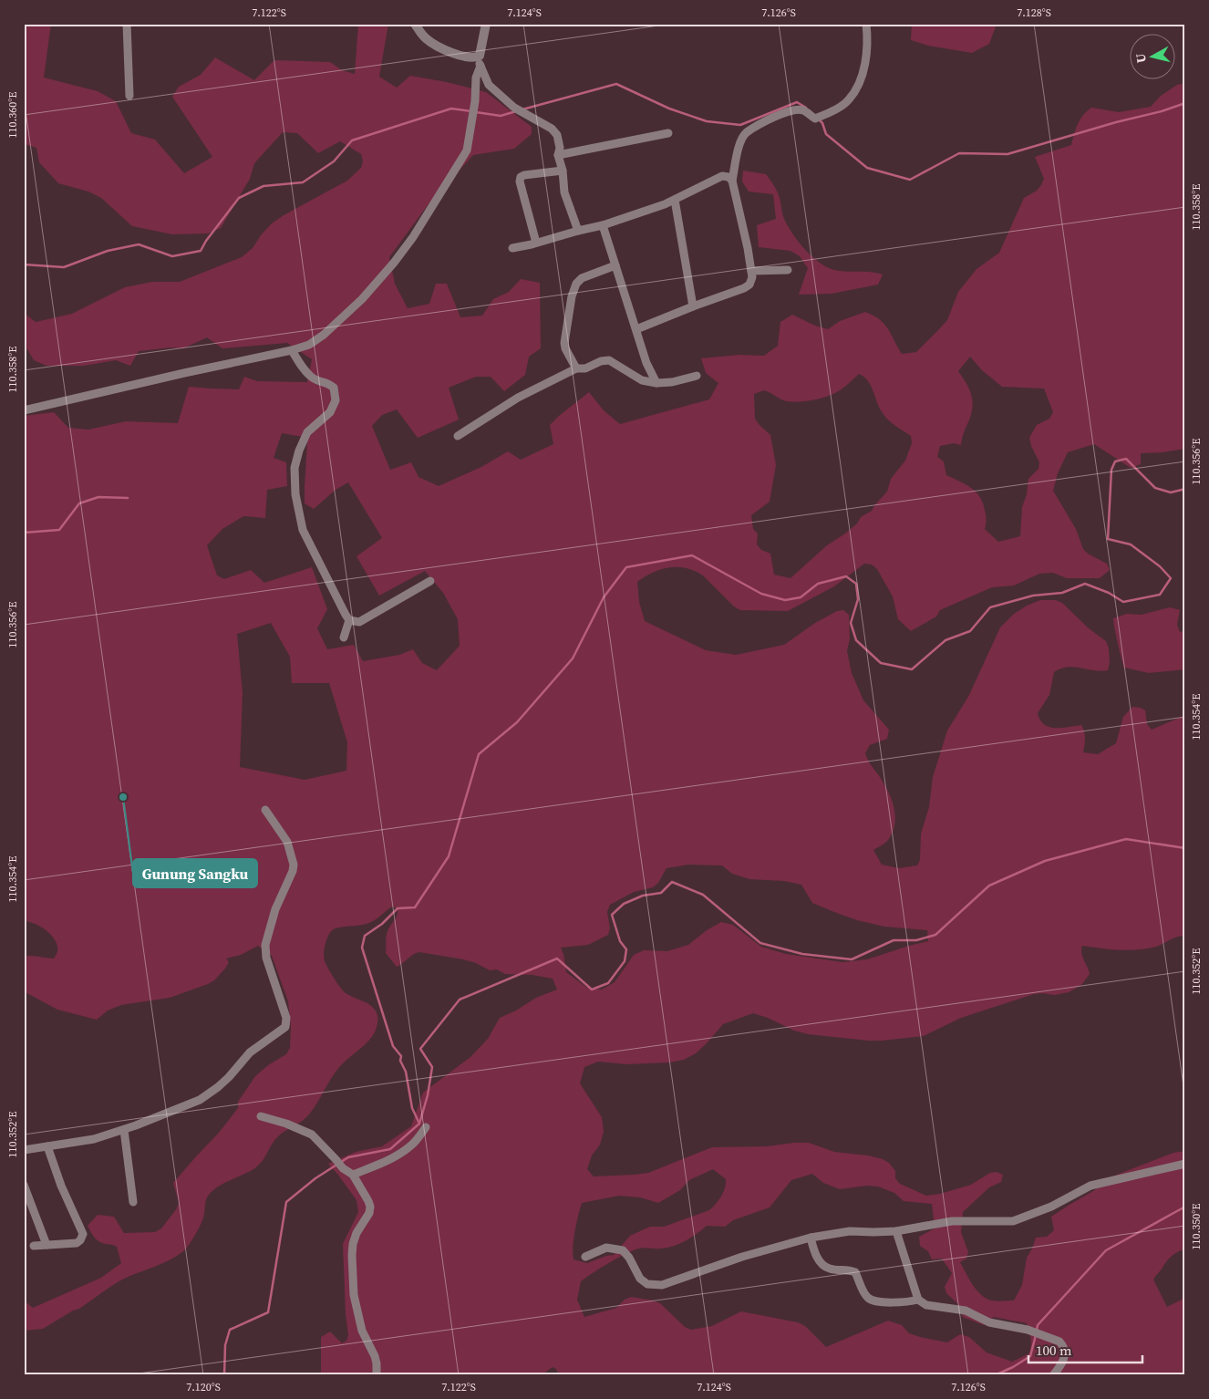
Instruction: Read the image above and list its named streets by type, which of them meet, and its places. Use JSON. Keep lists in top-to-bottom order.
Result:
{
  "places": ["Gunung Sangku"],
  "scale_bar": "100 m",
  "north": "left",
  "coordinates": [
    "7.122°S",
    "7.124°S",
    "7.126°S",
    "7.128°S",
    "110.360°E",
    "110.358°E",
    "110.356°E",
    "110.354°E",
    "110.352°E",
    "110.350°E",
    "7.120°S"
  ]
}
